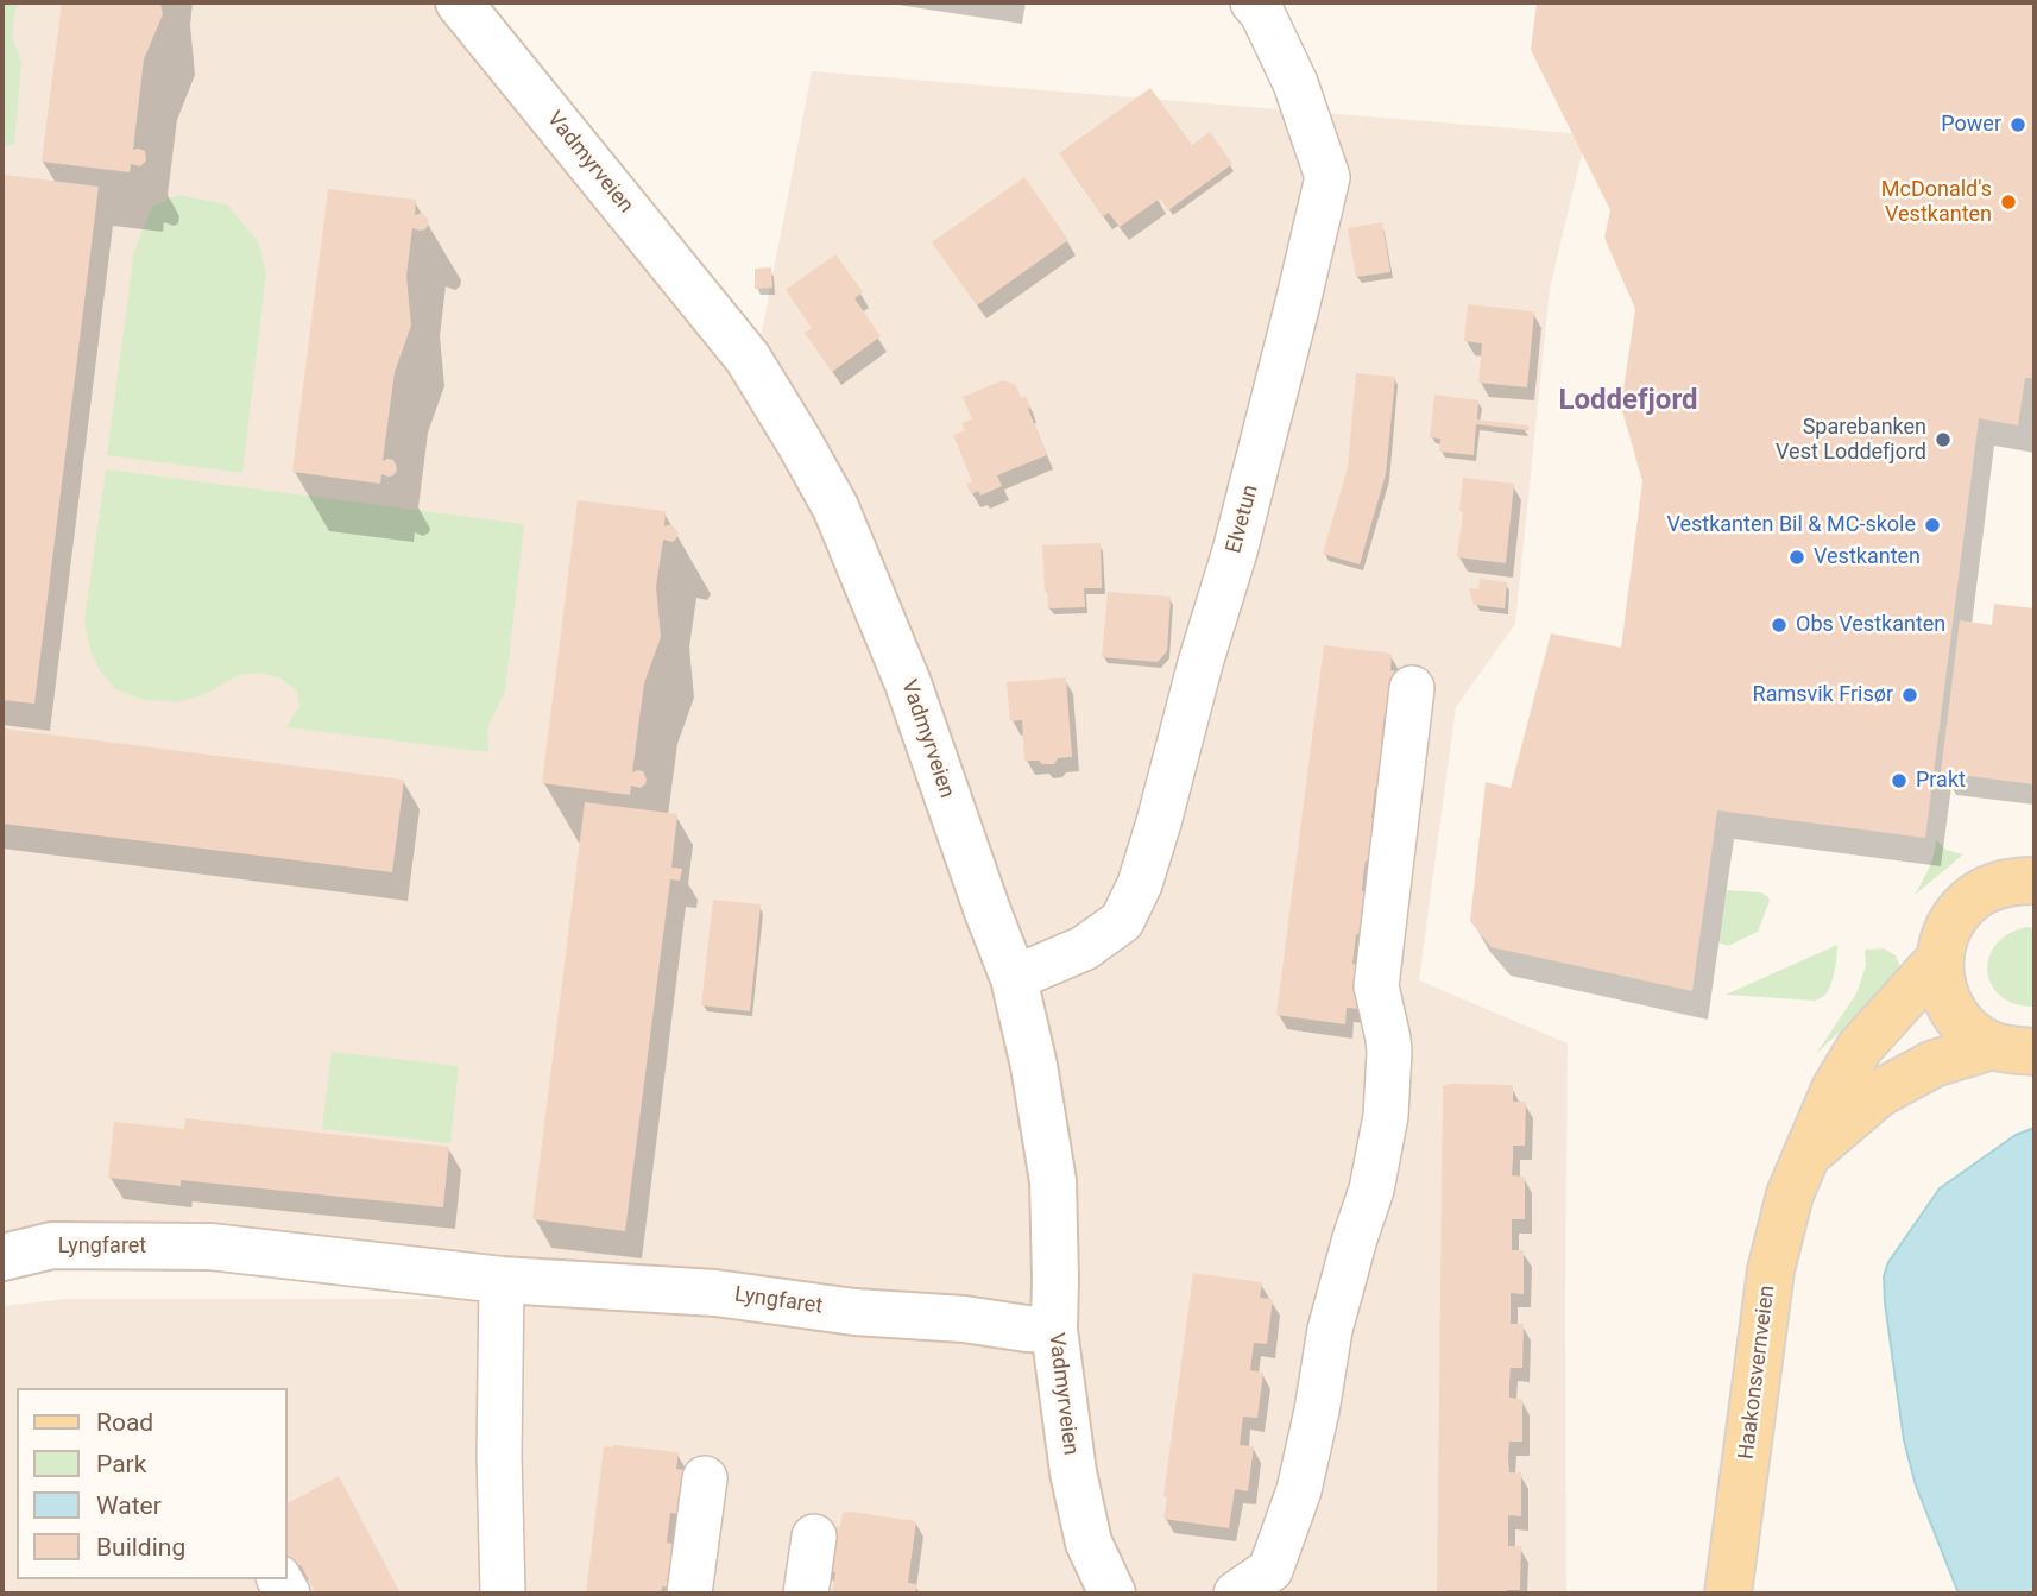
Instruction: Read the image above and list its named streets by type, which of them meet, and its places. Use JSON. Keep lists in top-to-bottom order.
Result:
{
  "streets": {
    "main road": ["Vadmyrveien", "Lyngfaret", "Haakonsvernveien"],
    "street": ["Elvetun"]
  },
  "crossings": [
    ["Vadmyrveien", "Elvetun"],
    ["Vadmyrveien", "Lyngfaret"]
  ],
  "districts": ["Loddefjord"],
  "places": [
    "Power",
    "McDonald's Vestkanten",
    "Sparebanken Vest Loddefjord",
    "Vestkanten Bil & MC-skole",
    "Vestkanten",
    "Obs Vestkanten",
    "Ramsvik Frisør",
    "Prakt"
  ],
  "legend": [
    "Road",
    "Park",
    "Water",
    "Building"
  ]
}
